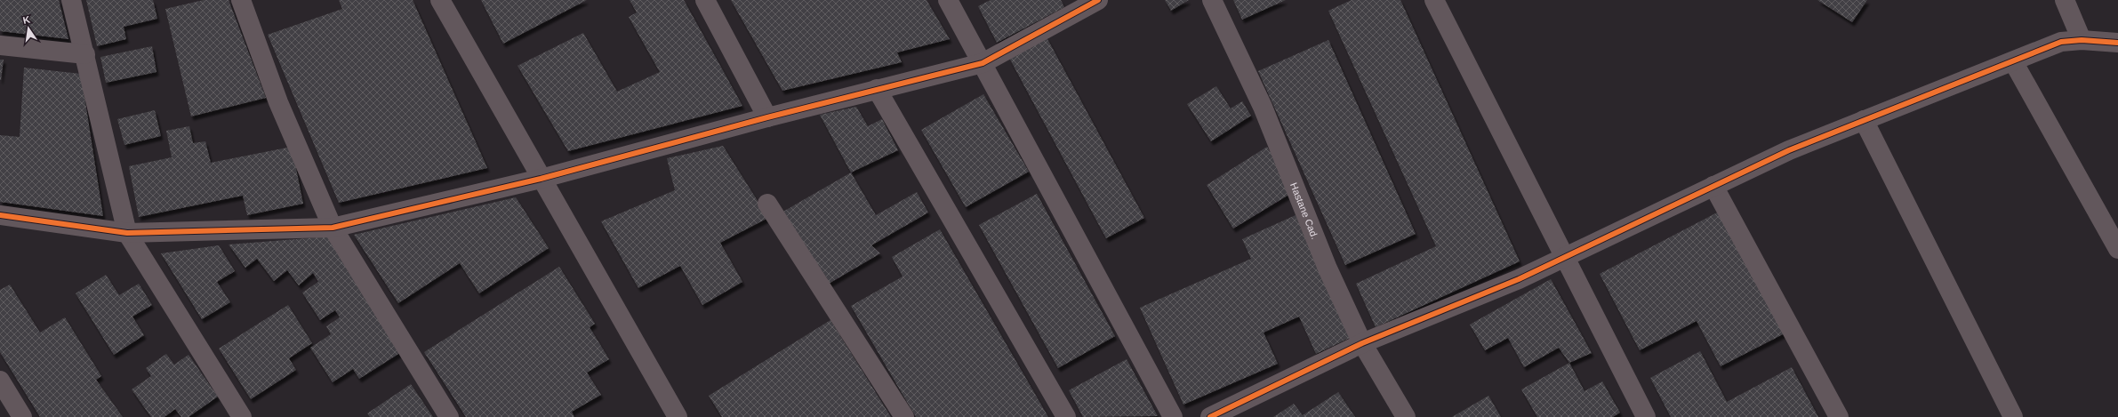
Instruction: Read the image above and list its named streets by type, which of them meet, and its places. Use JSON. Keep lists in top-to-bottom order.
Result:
{
  "streets": {
    "street": ["Hastane Cad."]
  },
  "north": "top"
}
